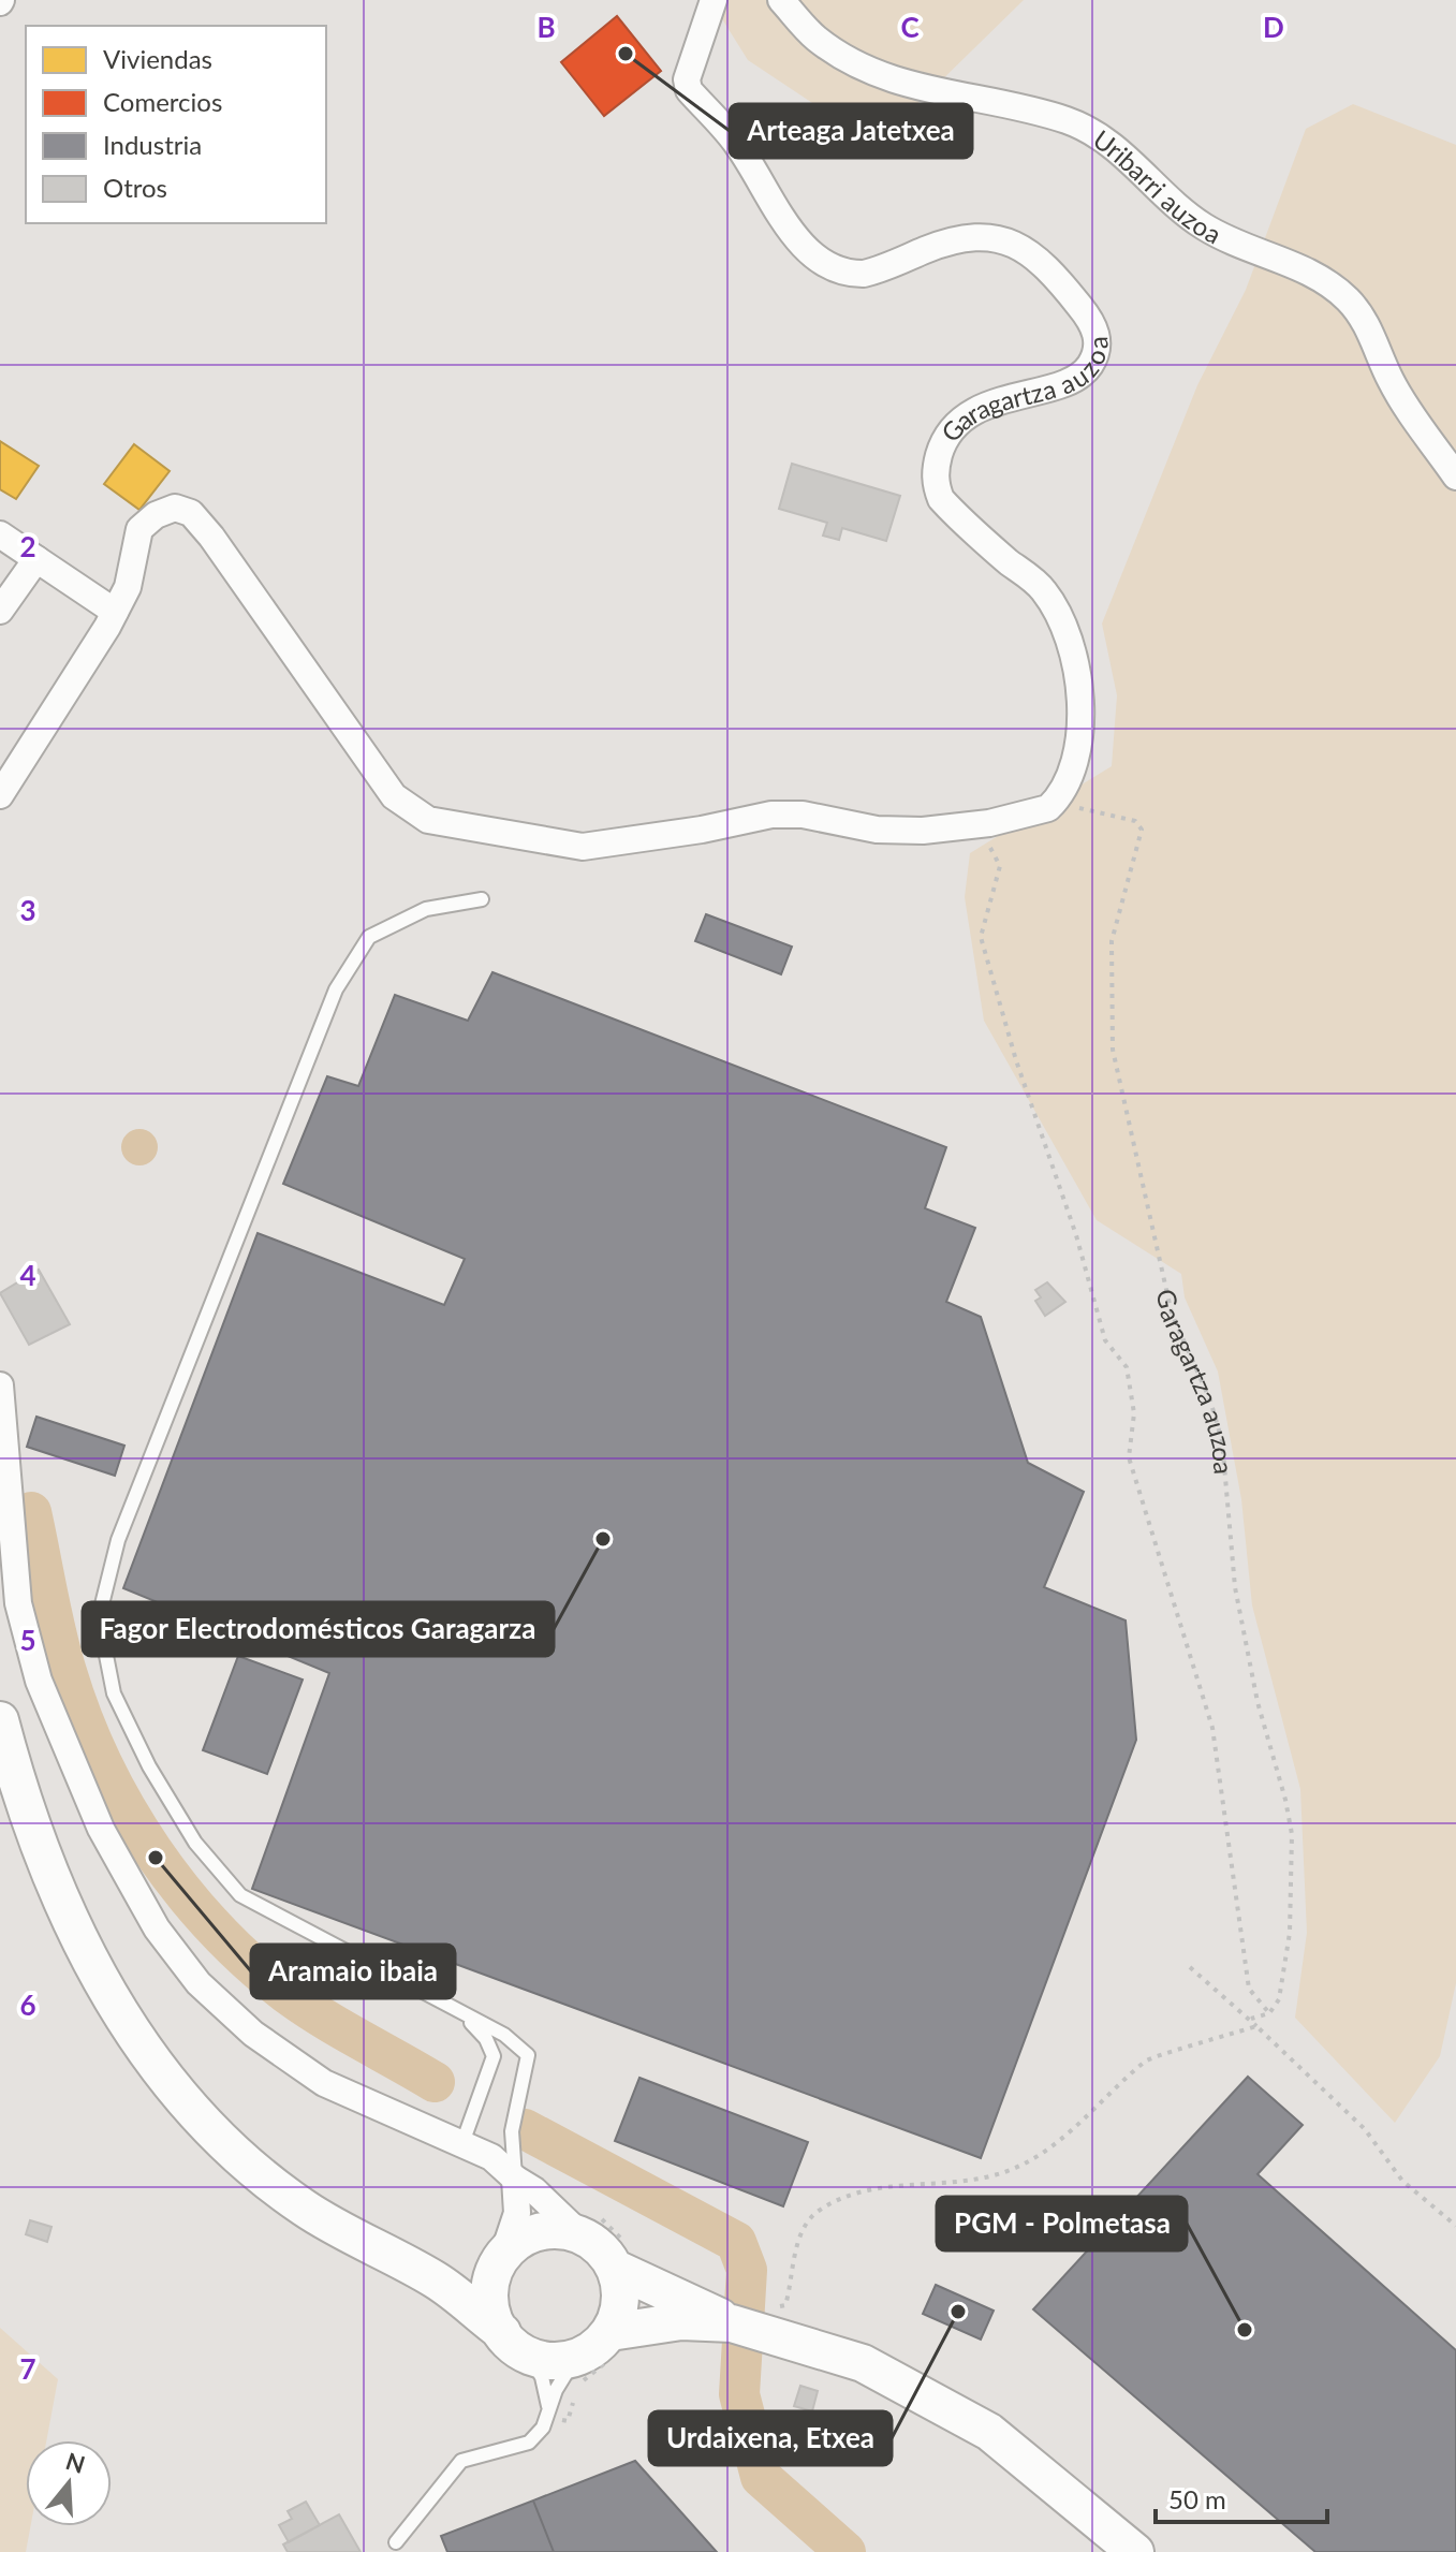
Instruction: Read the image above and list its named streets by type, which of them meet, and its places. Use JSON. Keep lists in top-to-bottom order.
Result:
{
  "streets": {
    "street": ["Uribarri auzoa", "Garagartza auzoa"]
  },
  "places": [
    "Arteaga Jatetxea",
    "Fagor Electrodomésticos Garagarza",
    "Aramaio ibaia",
    "Urdaixena, Etxea",
    "PGM - Polmetasa"
  ],
  "legend": [
    "Viviendas",
    "Comercios",
    "Industria",
    "Otros"
  ],
  "scale_bar": "50 m",
  "north": "top",
  "grid": {
    "columns": ["B", "C", "D"],
    "rows": [
      "2",
      "3",
      "4",
      "5",
      "6",
      "7"
    ]
  }
}
